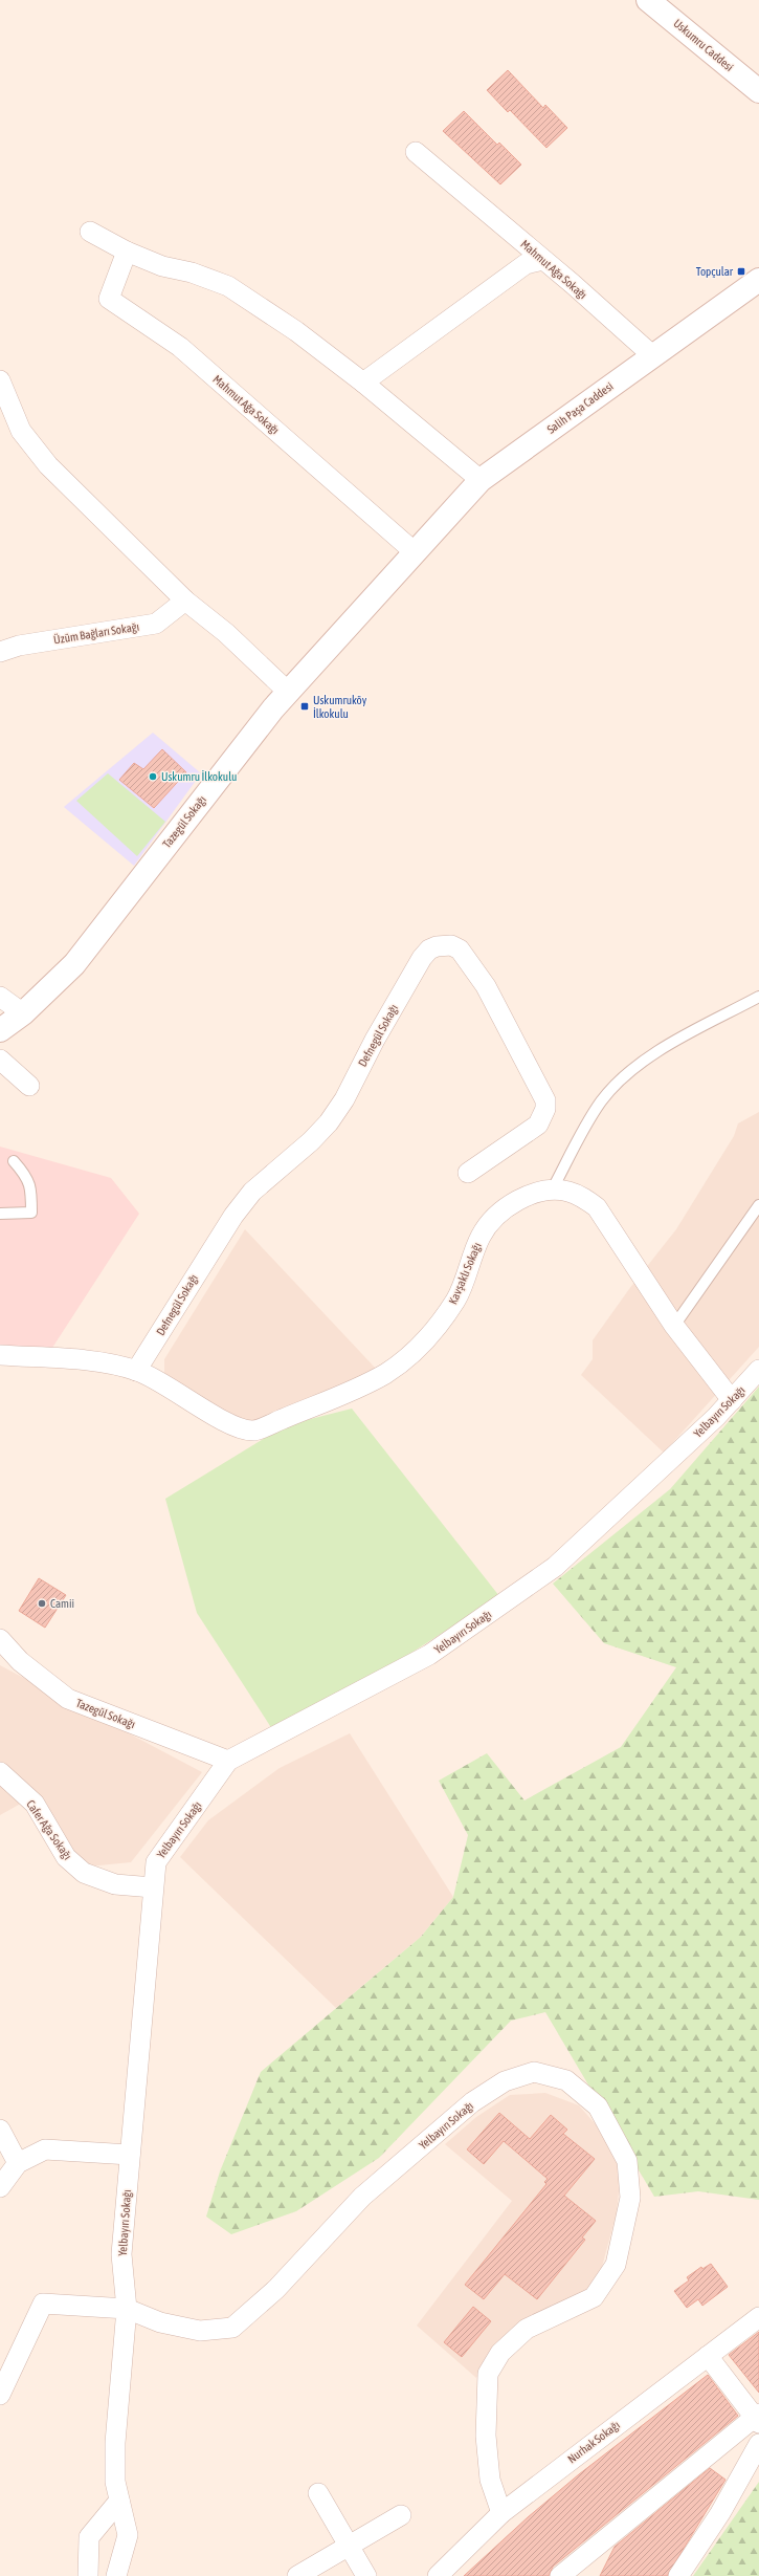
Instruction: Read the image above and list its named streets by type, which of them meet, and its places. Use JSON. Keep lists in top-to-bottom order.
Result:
{
  "streets": {
    "street": [
      "Uskumru Caddesi",
      "Mahmut Ağa Sokağı",
      "Salih Paşa Caddesi",
      "Üzüm Bağları Sokağı",
      "Tazegül Sokağı",
      "Defnegül Sokağı",
      "Kavşaklı Sokağı",
      "Yelbayırı Sokağı",
      "Cafer Ağa Sokağı",
      "Nurhak Sokağı"
    ]
  },
  "crossings": [
    ["Mahmut Ağa Sokağı", "Salih Paşa Caddesi"],
    ["Mahmut Ağa Sokağı", "Tazegül Sokağı"],
    ["Salih Paşa Caddesi", "Tazegül Sokağı"],
    ["Tazegül Sokağı", "Yelbayırı Sokağı"],
    ["Defnegül Sokağı", "Kavşaklı Sokağı"],
    ["Kavşaklı Sokağı", "Yelbayırı Sokağı"],
    ["Yelbayırı Sokağı", "Cafer Ağa Sokağı"],
    ["Yelbayırı Sokağı", "Nurhak Sokağı"]
  ],
  "places": {
    "transit": ["Topçular", "Uskumruköy İlkokulu"],
    "other": ["Uskumru İlkokulu", "Camii"]
  }
}
